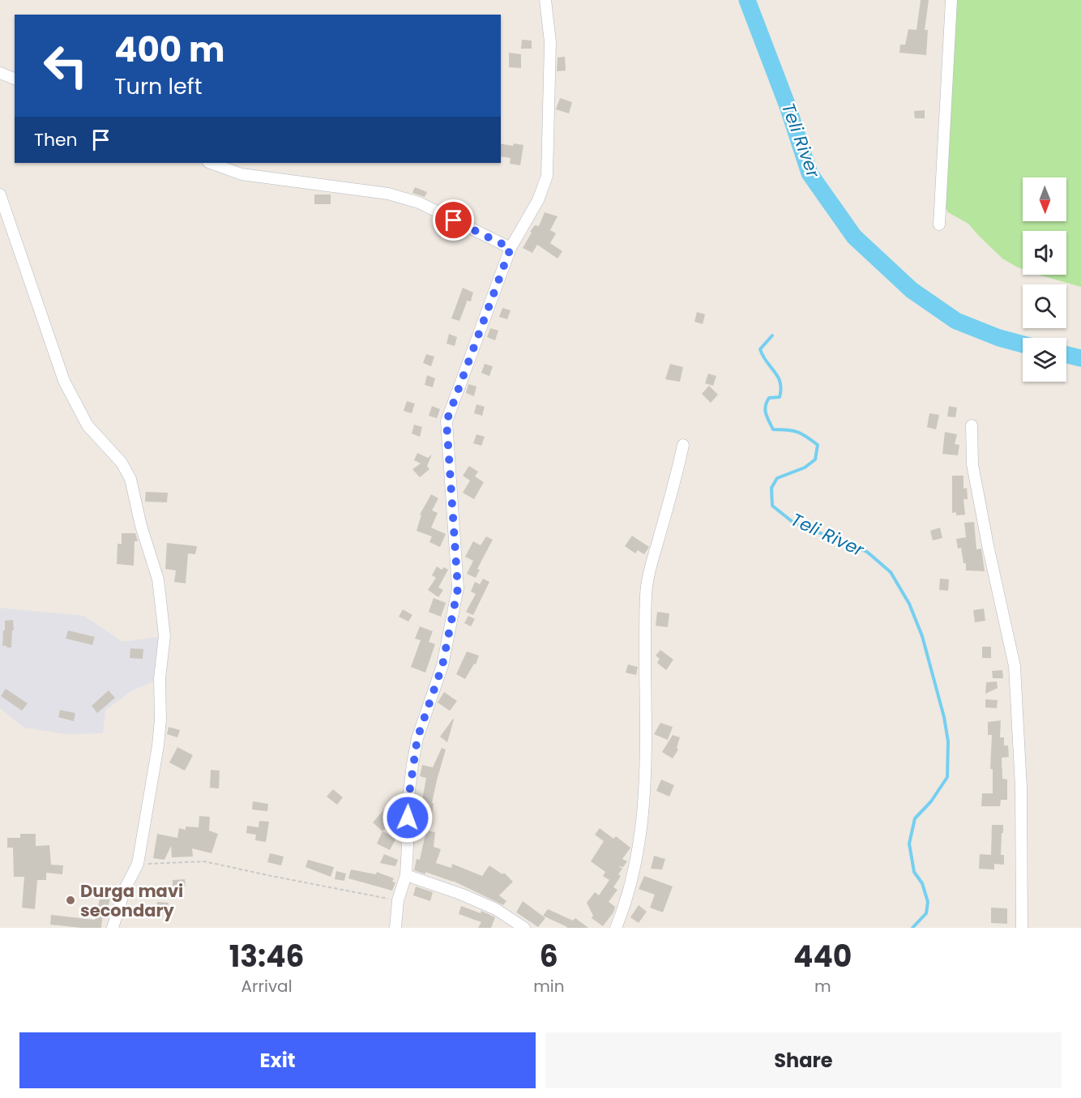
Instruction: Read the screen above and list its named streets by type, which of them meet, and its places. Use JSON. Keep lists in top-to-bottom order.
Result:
{
  "water": ["Teli River"],
  "places": ["Durga mavi secondary"],
  "north": "bottom",
  "page": {
    "turn": ["400 m", "Turn left"],
    "then": "Then",
    "eta": [
      "13:46",
      "Arrival",
      "6",
      "min",
      "440",
      "m"
    ],
    "buttons": ["Exit", "Share"]
  }
}
